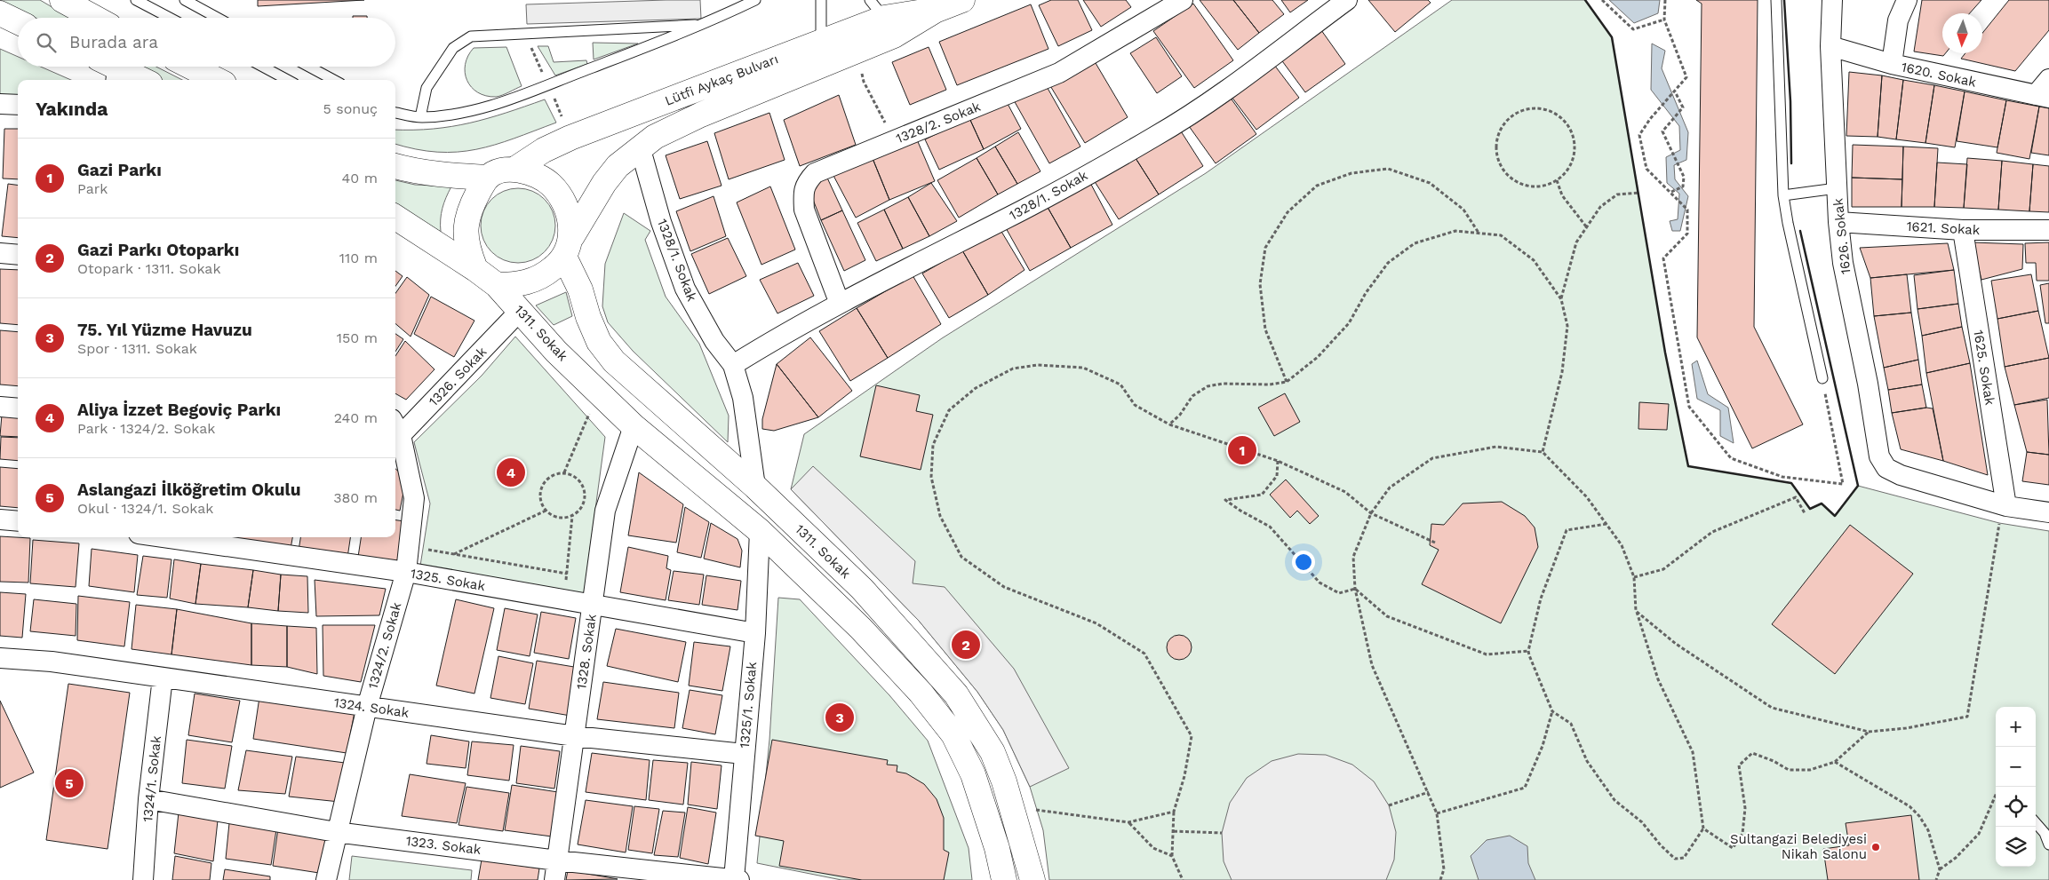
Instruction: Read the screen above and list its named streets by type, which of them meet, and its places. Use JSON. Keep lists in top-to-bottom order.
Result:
{
  "streets": {
    "main road": ["Lütfi Aykaç Bulvarı", "1311. Sokak"],
    "street": [
      "1620. Sokak",
      "1328/2. Sokak",
      "1328/1. Sokak",
      "1621. Sokak",
      "1626. Sokak",
      "1625. Sokak",
      "1326. Sokak",
      "1325. Sokak",
      "1324/2. Sokak",
      "1328. Sokak",
      "1325/1. Sokak",
      "1324. Sokak",
      "1324/1. Sokak",
      "1323. Sokak"
    ]
  },
  "crossings": [
    ["1620. Sokak", "1626. Sokak"],
    ["Lütfi Aykaç Bulvarı", "1328/1. Sokak"],
    ["Lütfi Aykaç Bulvarı", "1311. Sokak"],
    ["1328/2. Sokak", "1328/1. Sokak"],
    ["1328/1. Sokak", "1311. Sokak"],
    ["1621. Sokak", "1626. Sokak"],
    ["1621. Sokak", "1625. Sokak"],
    ["1626. Sokak", "1625. Sokak"],
    ["1311. Sokak", "1326. Sokak"],
    ["1311. Sokak", "1328. Sokak"],
    ["1311. Sokak", "1325/1. Sokak"],
    ["1325. Sokak", "1324/2. Sokak"],
    ["1325. Sokak", "1328. Sokak"],
    ["1325. Sokak", "1325/1. Sokak"],
    ["1324/2. Sokak", "1324. Sokak"],
    ["1324/2. Sokak", "1323. Sokak"],
    ["1328. Sokak", "1324. Sokak"],
    ["1328. Sokak", "1323. Sokak"],
    ["1325/1. Sokak", "1324. Sokak"],
    ["1325/1. Sokak", "1323. Sokak"],
    ["1324. Sokak", "1324/1. Sokak"],
    ["1324/1. Sokak", "1323. Sokak"]
  ],
  "places": ["Sultangazi Belediyesi Nikah Salonu"],
  "north": "bottom",
  "page": {
    "search": "Burada ara",
    "heading": ["Yakında", "5 sonuç"],
    "list": [
      {
        "mark": "1",
        "name": "Gazi Parkı",
        "note": "Park",
        "value": "40 m"
      },
      {
        "mark": "2",
        "name": "Gazi Parkı Otoparkı",
        "note": "Otopark · 1311. Sokak",
        "value": "110 m"
      },
      {
        "mark": "3",
        "name": "75. Yıl Yüzme Havuzu",
        "note": "Spor · 1311. Sokak",
        "value": "150 m"
      },
      {
        "mark": "4",
        "name": "Aliya İzzet Begoviç Parkı",
        "note": "Park · 1324/2. Sokak",
        "value": "240 m"
      },
      {
        "mark": "5",
        "name": "Aslangazi İlköğretim Okulu",
        "note": "Okul · 1324/1. Sokak",
        "value": "380 m"
      }
    ],
    "pins": [
      "1",
      "4",
      "2",
      "3",
      "5"
    ],
    "map_buttons": ["+", "−"]
  }
}
